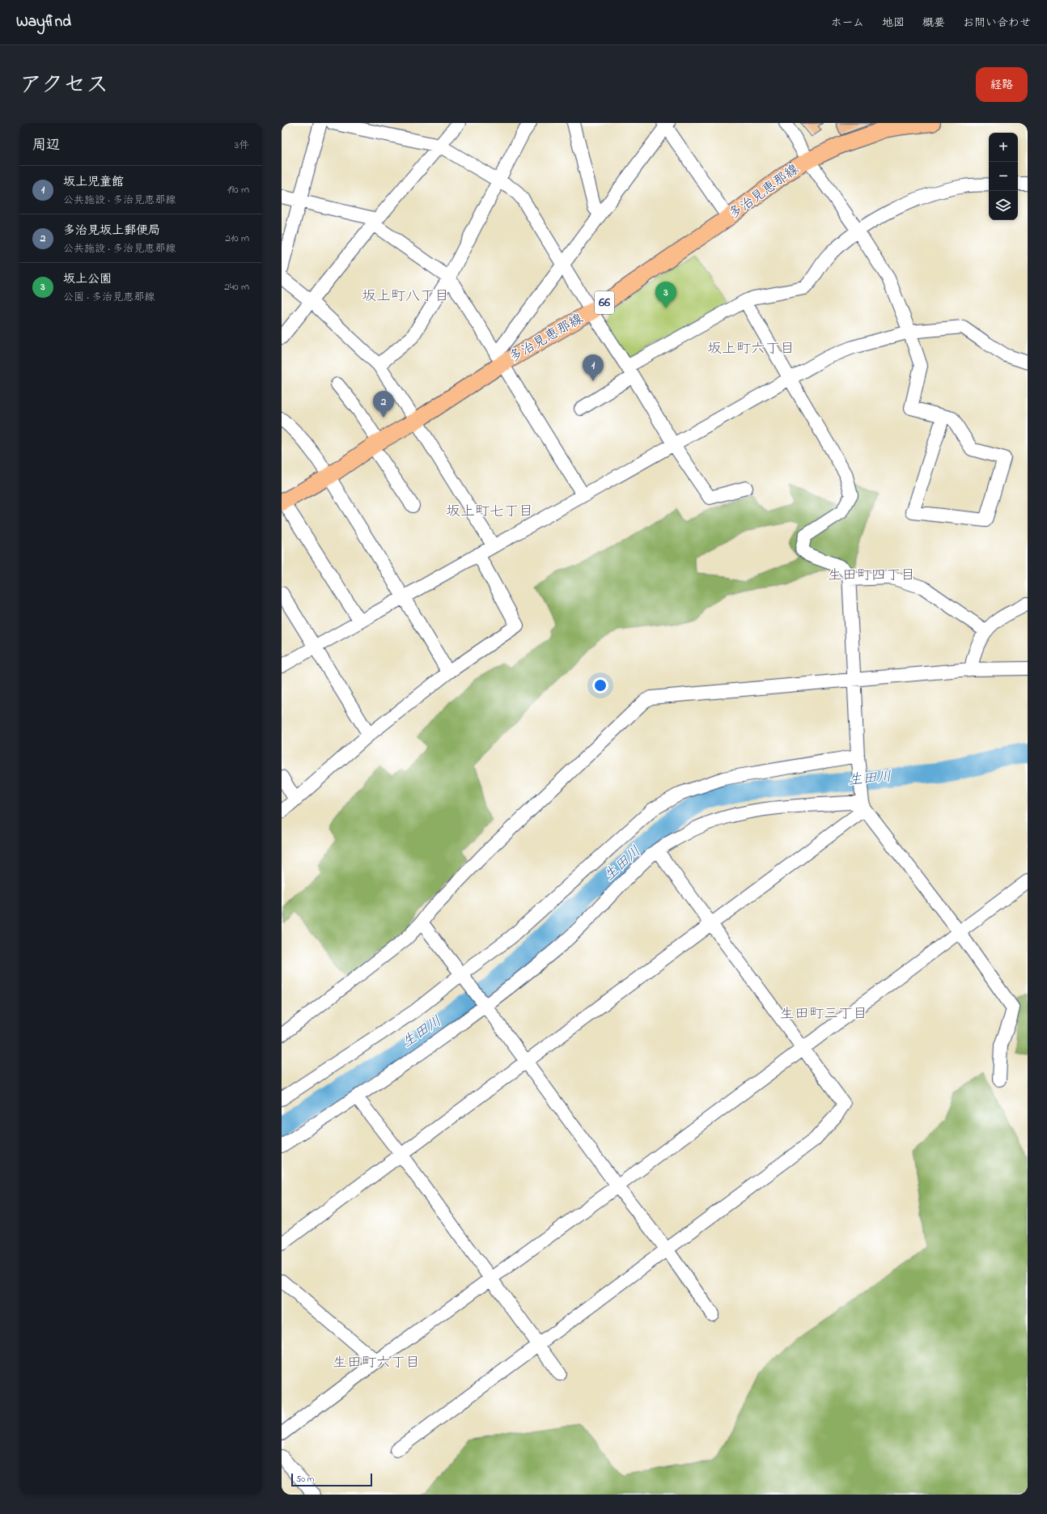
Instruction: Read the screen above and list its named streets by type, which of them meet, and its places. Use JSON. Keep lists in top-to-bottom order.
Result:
{
  "streets": {
    "main road": ["多治見恵那線", "66"]
  },
  "districts": [
    "坂上町八丁目",
    "坂上町六丁目",
    "坂上町七丁目",
    "生田町四丁目",
    "生田町三丁目",
    "生田町六丁目"
  ],
  "water": ["生田川"],
  "scale_bar": "50 m",
  "page": {
    "header": "Wayfind",
    "nav": [
      "ホーム",
      "地図",
      "概要",
      "お問い合わせ"
    ],
    "title": "アクセス",
    "buttons": "経路",
    "heading": ["周辺", "3件"],
    "map_buttons": ["+", "−"],
    "list": [
      {
        "mark": "1",
        "name": "坂上児童館",
        "note": "公共施設 · 多治見恵那線",
        "value": "190 m"
      },
      {
        "mark": "2",
        "name": "多治見坂上郵便局",
        "note": "公共施設 · 多治見恵那線",
        "value": "210 m"
      },
      {
        "mark": "3",
        "name": "坂上公園",
        "note": "公園 · 多治見恵那線",
        "value": "240 m"
      }
    ],
    "pins": ["3", "1", "2"],
    "scale": "50 m"
  }
}
